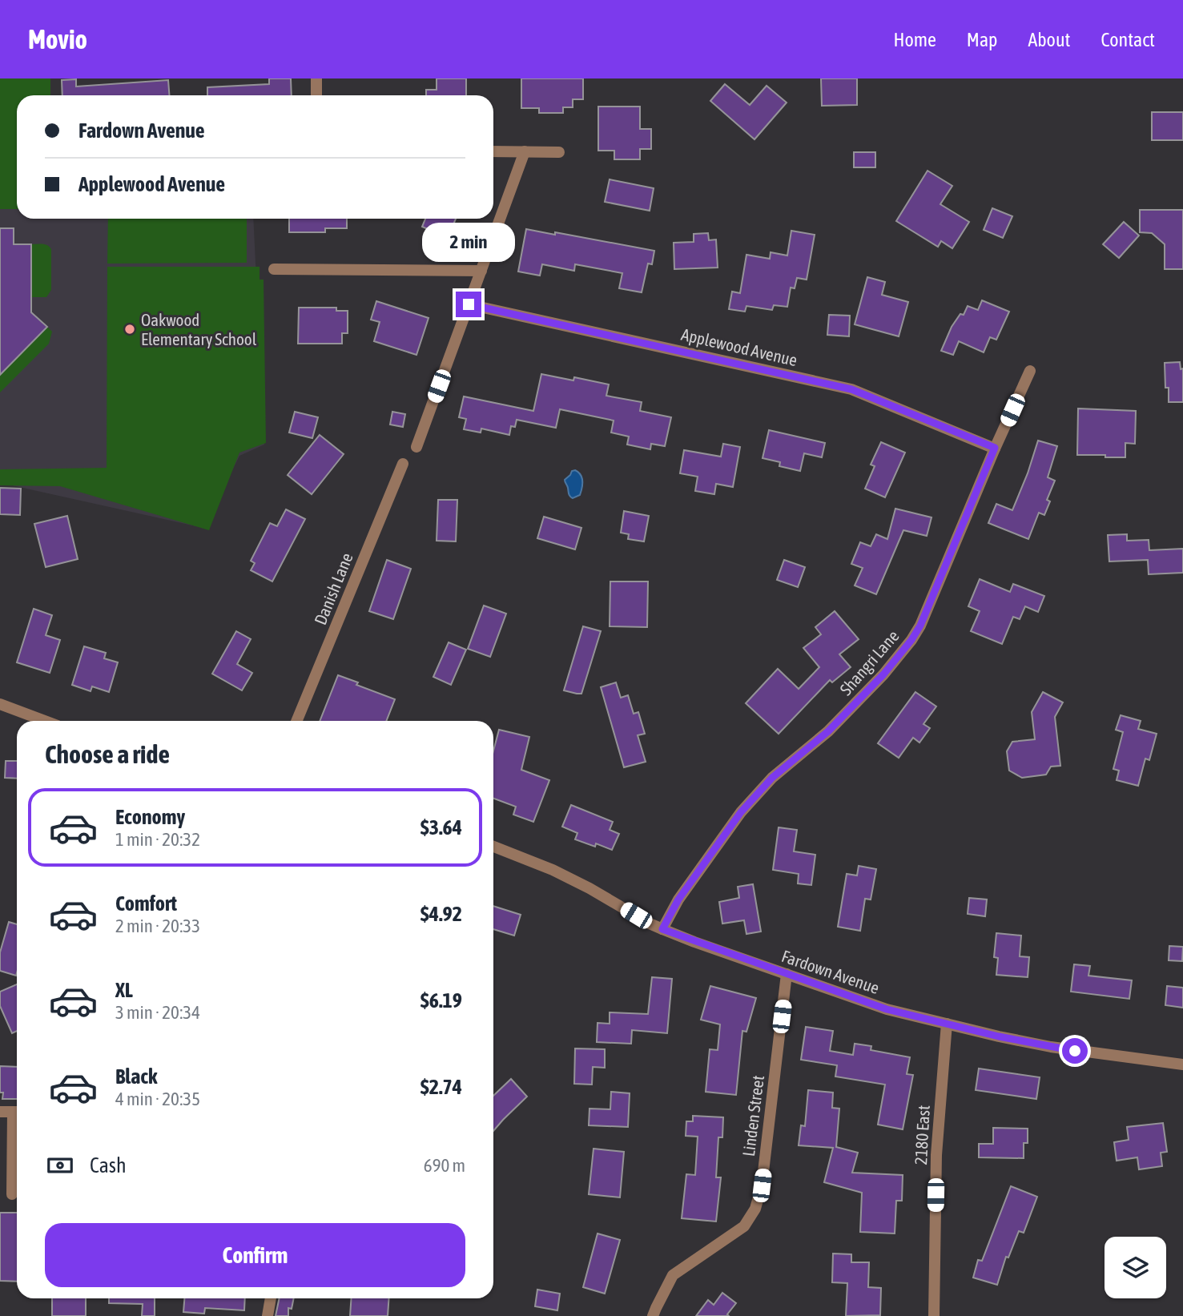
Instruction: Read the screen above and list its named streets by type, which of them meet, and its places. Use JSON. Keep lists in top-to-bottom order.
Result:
{
  "streets": {
    "street": [
      "Applewood Avenue",
      "Danish Lane",
      "Shangri Lane",
      "Fardown Avenue",
      "Linden Street",
      "2180 East"
    ]
  },
  "crossings": [
    ["Applewood Avenue", "Shangri Lane"],
    ["Shangri Lane", "Fardown Avenue"],
    ["Fardown Avenue", "Linden Street"],
    ["Fardown Avenue", "2180 East"]
  ],
  "places": ["Oakwood Elementary School"],
  "page": {
    "header": "Movio",
    "nav": [
      "Home",
      "Map",
      "About",
      "Contact"
    ],
    "banner": ["Fardown Avenue", "Applewood Avenue"],
    "bubble": "2 min",
    "heading": "Choose a ride",
    "list": [
      {
        "name": "Economy",
        "note": "1 min · 20:32",
        "value": "$3.64"
      },
      {
        "name": "Comfort",
        "note": "2 min · 20:33",
        "value": "$4.92"
      },
      {
        "name": "XL",
        "note": "3 min · 20:34",
        "value": "$6.19"
      },
      {
        "name": "Black",
        "note": "4 min · 20:35",
        "value": "$2.74"
      }
    ],
    "pay": ["Cash", "690 m"],
    "buttons": "Confirm"
  }
}
